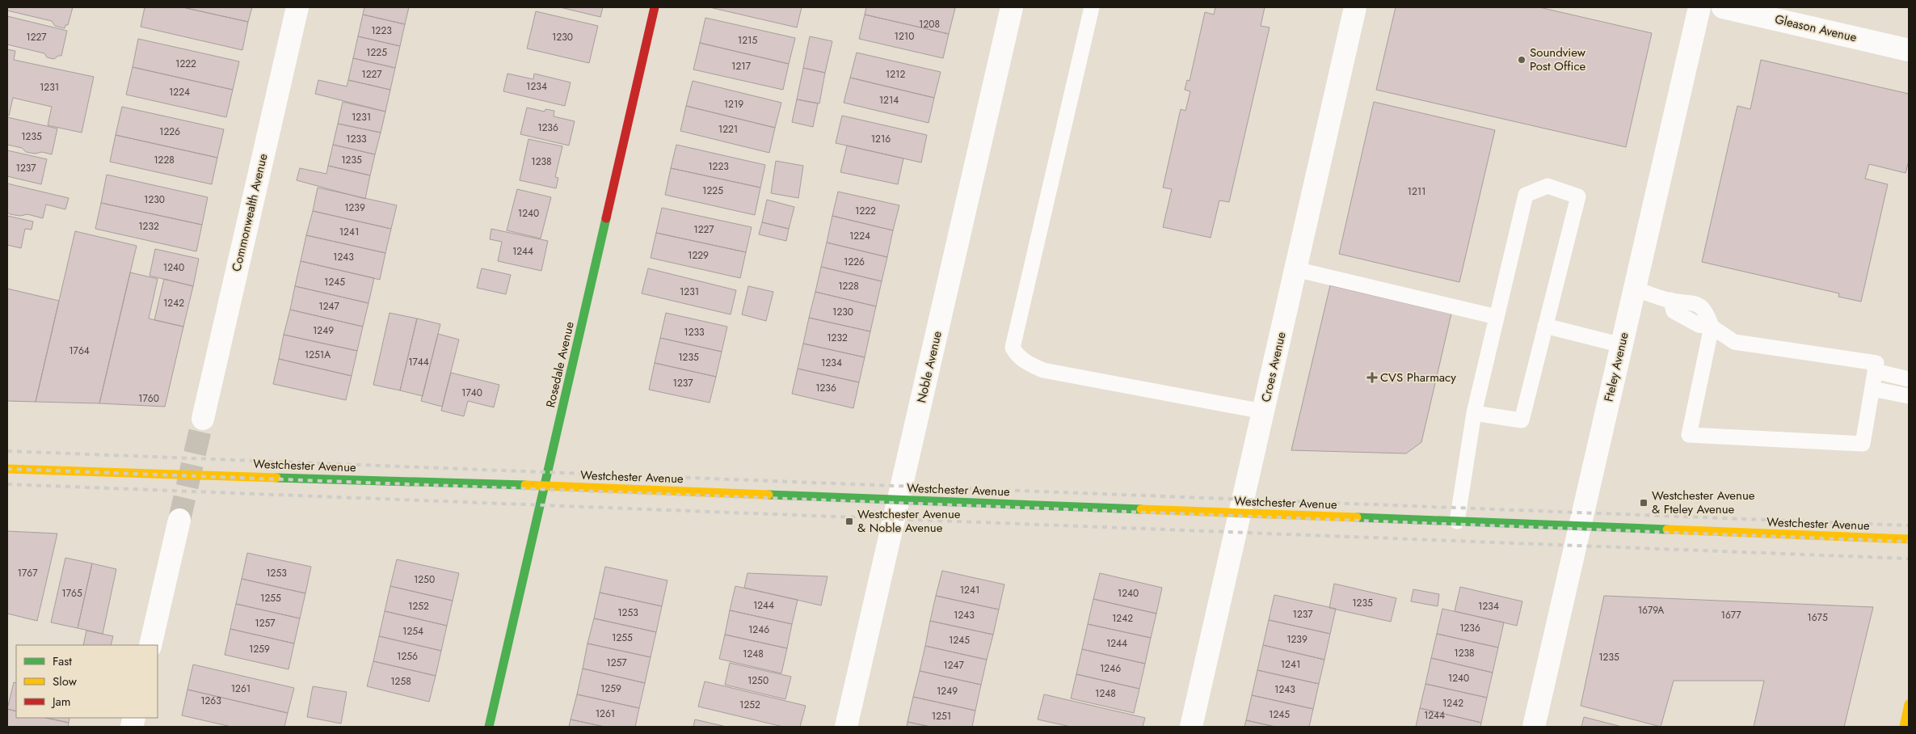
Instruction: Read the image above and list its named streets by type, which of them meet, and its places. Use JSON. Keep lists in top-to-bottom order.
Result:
{
  "streets": {
    "main road": ["Rosedale Avenue", "Westchester Avenue"],
    "street": [
      "Gleason Avenue",
      "Commonwealth Avenue",
      "Noble Avenue",
      "Croes Avenue",
      "Fteley Avenue"
    ]
  },
  "crossings": [
    ["Rosedale Avenue", "Westchester Avenue"],
    ["Noble Avenue", "Westchester Avenue"],
    ["Croes Avenue", "Westchester Avenue"],
    ["Fteley Avenue", "Westchester Avenue"]
  ],
  "places": {
    "other": ["Soundview Post Office"],
    "health": ["CVS Pharmacy"],
    "transit": ["Westchester Avenue & Fteley Avenue", "Westchester Avenue & Noble Avenue"]
  },
  "house_numbers": [
    "1208",
    "1223",
    "1210",
    "1227",
    "1230",
    "1215",
    "1225",
    "1222",
    "1217",
    "1227",
    "1212",
    "1234",
    "1231",
    "1224",
    "1214",
    "1219",
    "1231",
    "1236",
    "1221",
    "1226",
    "1235",
    "1233",
    "1216",
    "1228",
    "1235",
    "1238",
    "1223",
    "1237",
    "1225",
    "1211",
    "1230",
    "1239",
    "1222",
    "1240",
    "1232",
    "1227",
    "1241",
    "1224",
    "1244",
    "1229",
    "1243",
    "1226",
    "1240",
    "1245",
    "1228",
    "1231",
    "1242",
    "1247",
    "1230",
    "1249",
    "1233",
    "1232",
    "1764",
    "1251A",
    "1235",
    "1744",
    "1234",
    "1237",
    "1236",
    "1740",
    "1760",
    "1767",
    "1253",
    "1250",
    "1241",
    "1765",
    "1240",
    "1255",
    "1235",
    "1244",
    "1252",
    "1234",
    "1679A",
    "1253",
    "1237",
    "1243",
    "1677",
    "1675",
    "1242",
    "1257",
    "1236",
    "1246",
    "1254",
    "1255",
    "1239",
    "1245",
    "1244",
    "1259",
    "1238",
    "1248",
    "1256",
    "1235",
    "1257",
    "1241",
    "1247",
    "1246",
    "1240",
    "1250",
    "1258",
    "1261",
    "1259",
    "1243",
    "1249",
    "1248",
    "1263",
    "1242",
    "1252",
    "1261",
    "1245",
    "1244",
    "1251"
  ],
  "legend": ["Fast", "Slow", "Jam"]
}
